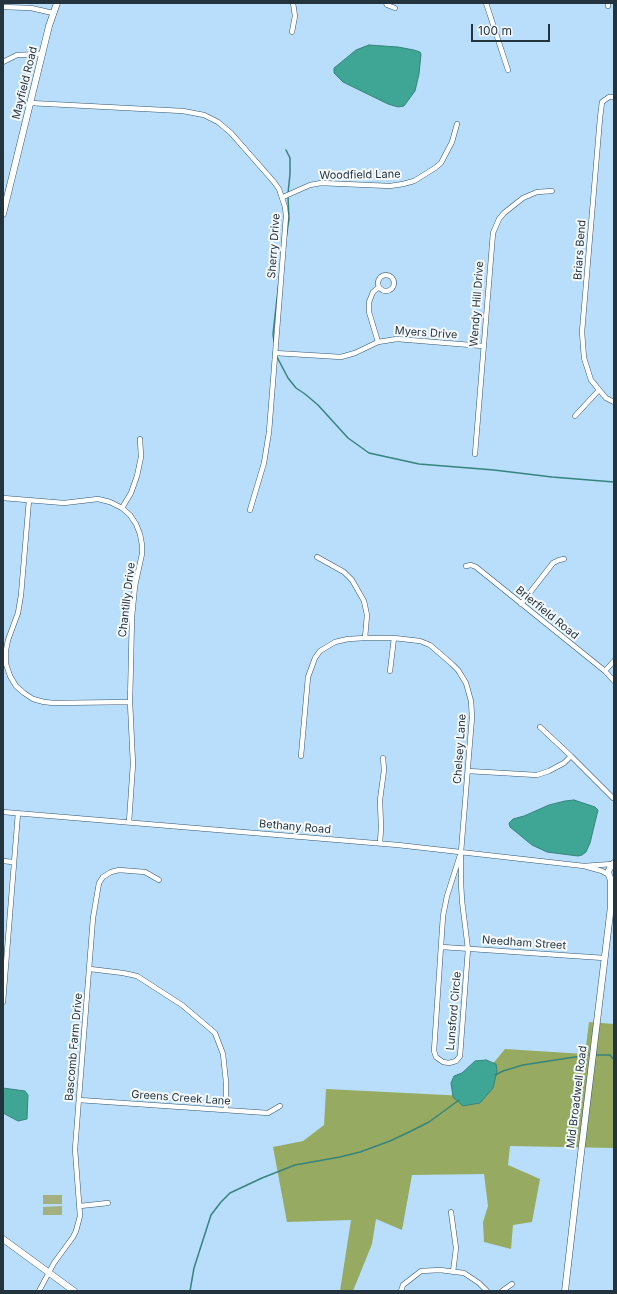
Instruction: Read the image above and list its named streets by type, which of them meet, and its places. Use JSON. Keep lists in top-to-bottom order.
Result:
{
  "streets": {
    "street": [
      "Mayfield Road",
      "Woodfield Lane",
      "Sherry Drive",
      "Briars Bend",
      "Wendy Hill Drive",
      "Myers Drive",
      "Chantilly Drive",
      "Brierfield Road",
      "Chelsey Lane",
      "Bethany Road",
      "Needham Street",
      "Lunsford Circle",
      "Bascomb Farm Drive",
      "Mid Broadwell Road",
      "Greens Creek Lane"
    ]
  },
  "crossings": [
    ["Mayfield Road", "Sherry Drive"],
    ["Woodfield Lane", "Sherry Drive"],
    ["Sherry Drive", "Myers Drive"],
    ["Wendy Hill Drive", "Myers Drive"],
    ["Chantilly Drive", "Bethany Road"],
    ["Chelsey Lane", "Bethany Road"],
    ["Chelsey Lane", "Lunsford Circle"],
    ["Bethany Road", "Lunsford Circle"],
    ["Bethany Road", "Mid Broadwell Road"],
    ["Needham Street", "Lunsford Circle"],
    ["Needham Street", "Mid Broadwell Road"],
    ["Bascomb Farm Drive", "Greens Creek Lane"]
  ],
  "scale_bar": "100 m"
}
